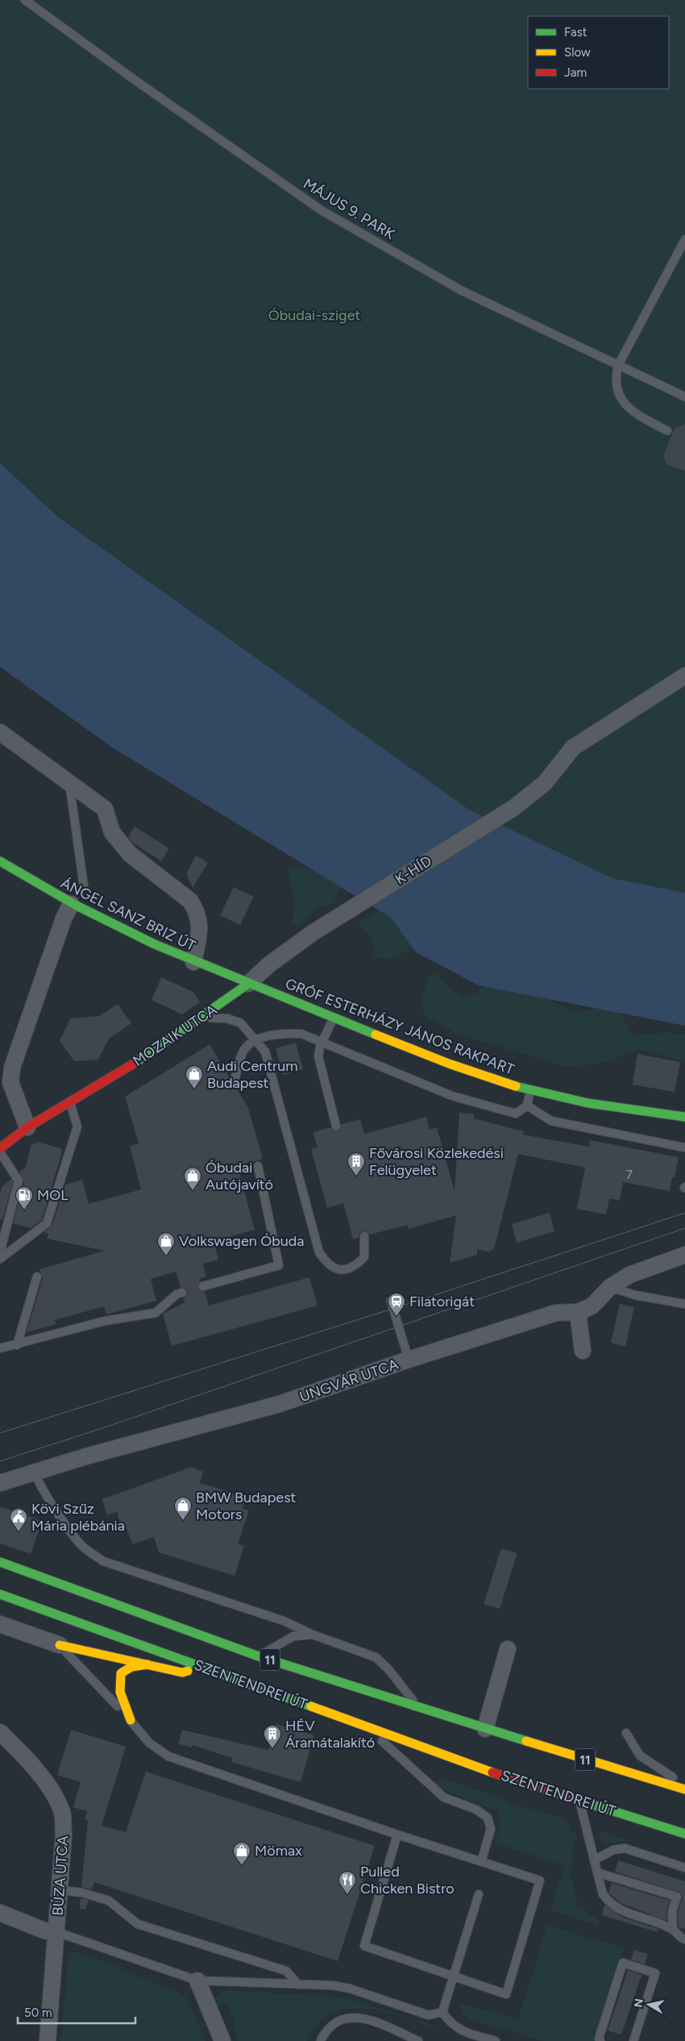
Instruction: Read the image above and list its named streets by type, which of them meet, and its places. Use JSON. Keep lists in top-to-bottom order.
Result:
{
  "streets": {
    "main road": [
      "ÁNGEL SANZ BRIZ ÚT",
      "GRÓF ESTERHÁZY JÁNOS RAKPART",
      "MOZAIK UTCA",
      "11",
      "SZENTENDREI ÚT"
    ],
    "street": ["K-HÍD", "UNGVÁR UTCA", "BÚZA UTCA"],
    "lane": ["MÁJUS 9. PARK"]
  },
  "crossings": [
    ["K-HÍD", "MOZAIK UTCA"],
    ["ÁNGEL SANZ BRIZ ÚT", "GRÓF ESTERHÁZY JÁNOS RAKPART"],
    ["ÁNGEL SANZ BRIZ ÚT", "MOZAIK UTCA"],
    ["GRÓF ESTERHÁZY JÁNOS RAKPART", "MOZAIK UTCA"]
  ],
  "parks": ["Óbudai-sziget"],
  "places": {
    "shop": [
      "Audi Centrum Budapest",
      "Óbudai Autójavító",
      "Volkswagen Óbuda",
      "BMW Budapest Motors",
      "Mömax"
    ],
    "building": ["Fővárosi Közlekedési Felügyelet", "HÉV Áramátalakító"],
    "fuel station": ["MOL"],
    "station": ["Filatorigát"],
    "public building": ["Kövi Szűz Mária plébánia"],
    "restaurant": ["Pulled Chicken Bistro"]
  },
  "house_numbers": ["7"],
  "legend": ["Fast", "Slow", "Jam"],
  "scale_bar": "50 m",
  "north": "left"
}
